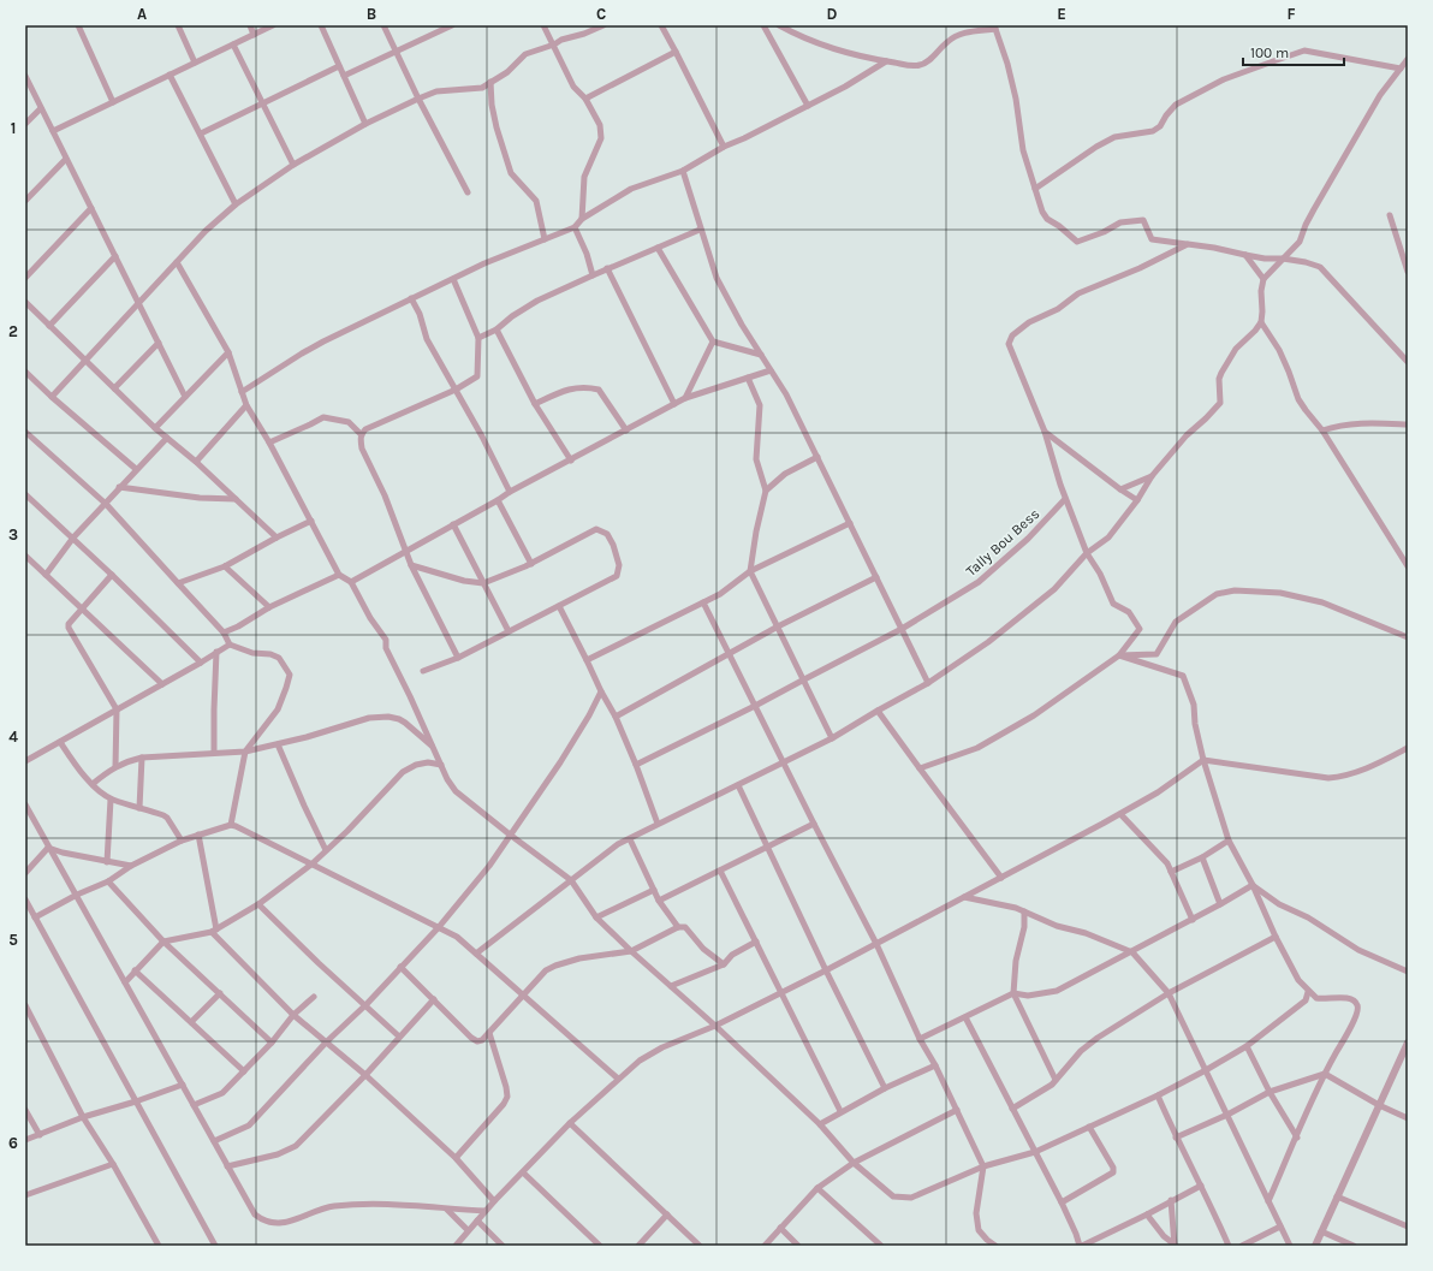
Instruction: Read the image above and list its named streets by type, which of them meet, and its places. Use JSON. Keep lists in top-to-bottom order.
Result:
{
  "streets": {
    "street": ["Tally Bou Bess"]
  },
  "scale_bar": "100 m",
  "grid": {
    "columns": [
      "A",
      "B",
      "C",
      "D",
      "E",
      "F"
    ],
    "rows": [
      "1",
      "2",
      "3",
      "4",
      "5",
      "6"
    ]
  }
}
